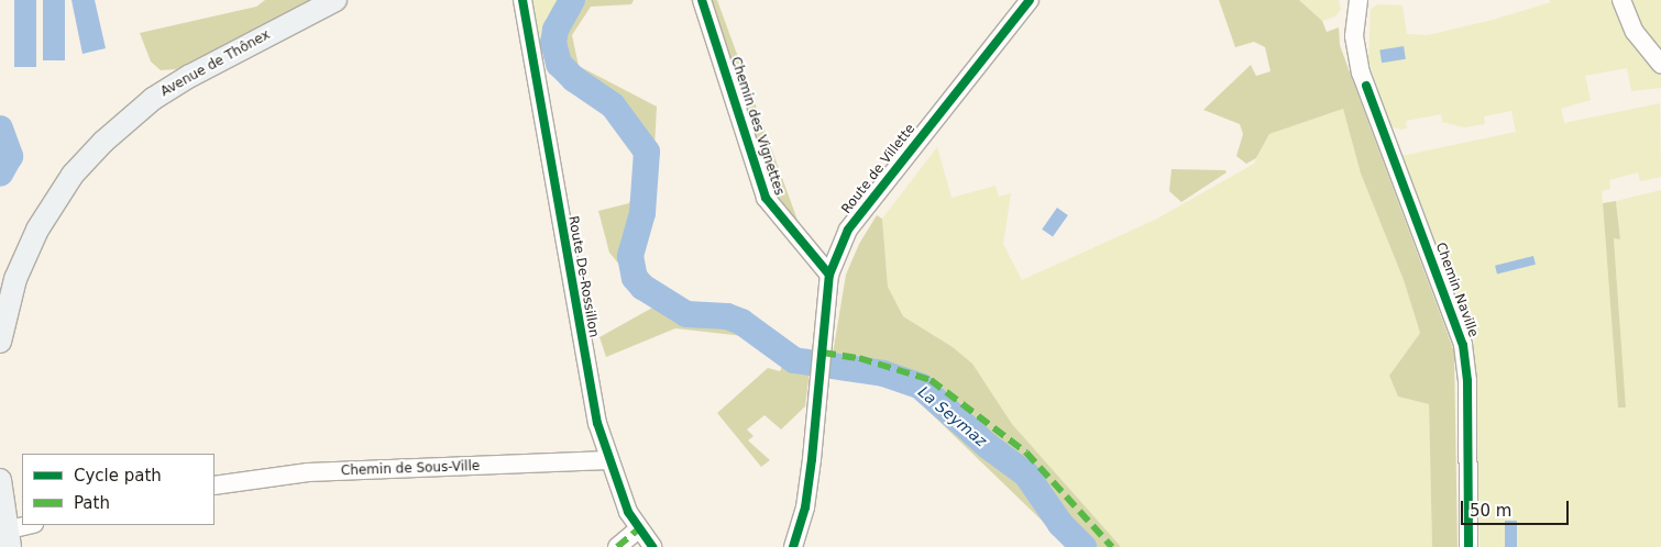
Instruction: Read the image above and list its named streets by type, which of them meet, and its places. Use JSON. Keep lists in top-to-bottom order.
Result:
{
  "streets": {
    "main road": ["Avenue de Thônex"],
    "street": [
      "Chemin des Vignettes",
      "Route de Villette",
      "Route De-Rossillon",
      "Chemin Naville",
      "Chemin de Sous-Ville"
    ]
  },
  "crossings": [
    ["Chemin des Vignettes", "Route de Villette"],
    ["Route De-Rossillon", "Chemin de Sous-Ville"]
  ],
  "water": ["La Seymaz"],
  "legend": ["Cycle path", "Path"],
  "scale_bar": "50 m"
}
